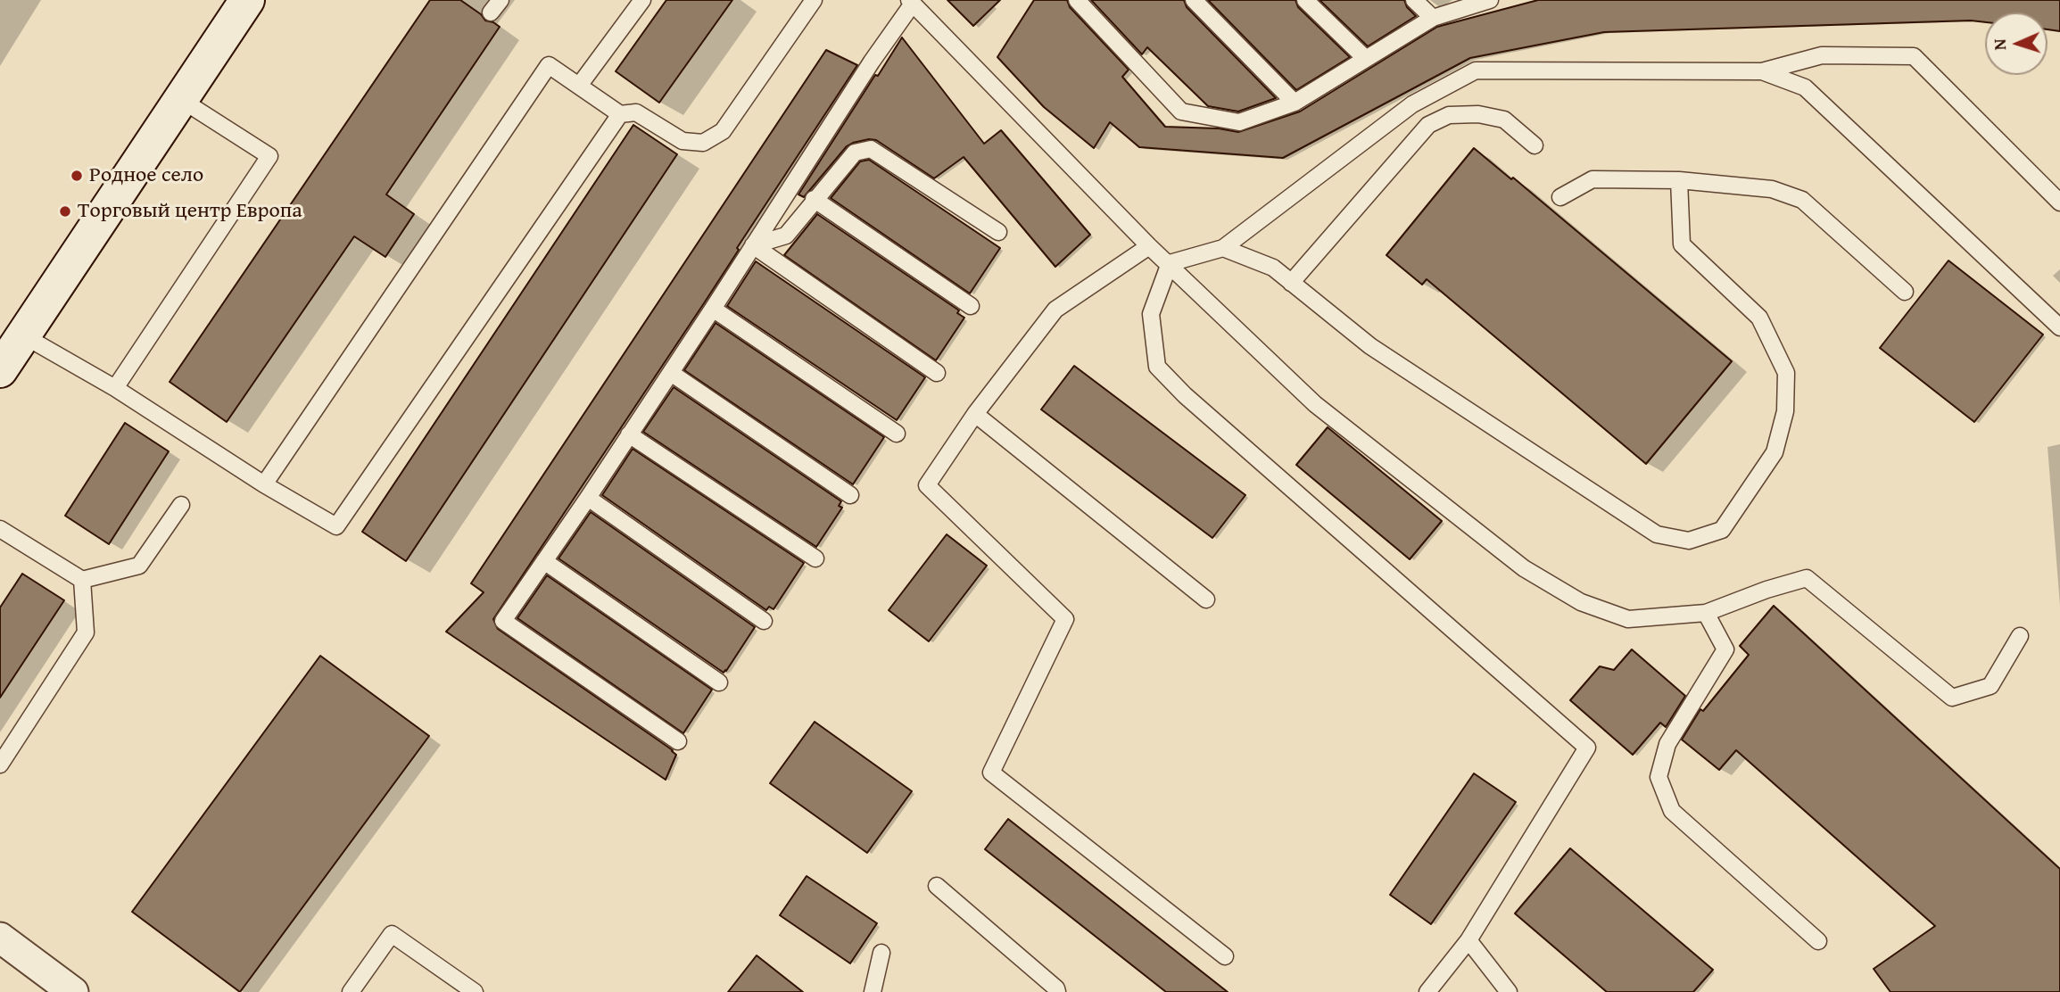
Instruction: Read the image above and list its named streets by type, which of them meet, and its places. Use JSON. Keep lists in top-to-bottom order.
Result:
{
  "places": ["Родное село", "Торговый центр Европа"],
  "north": "left"
}
